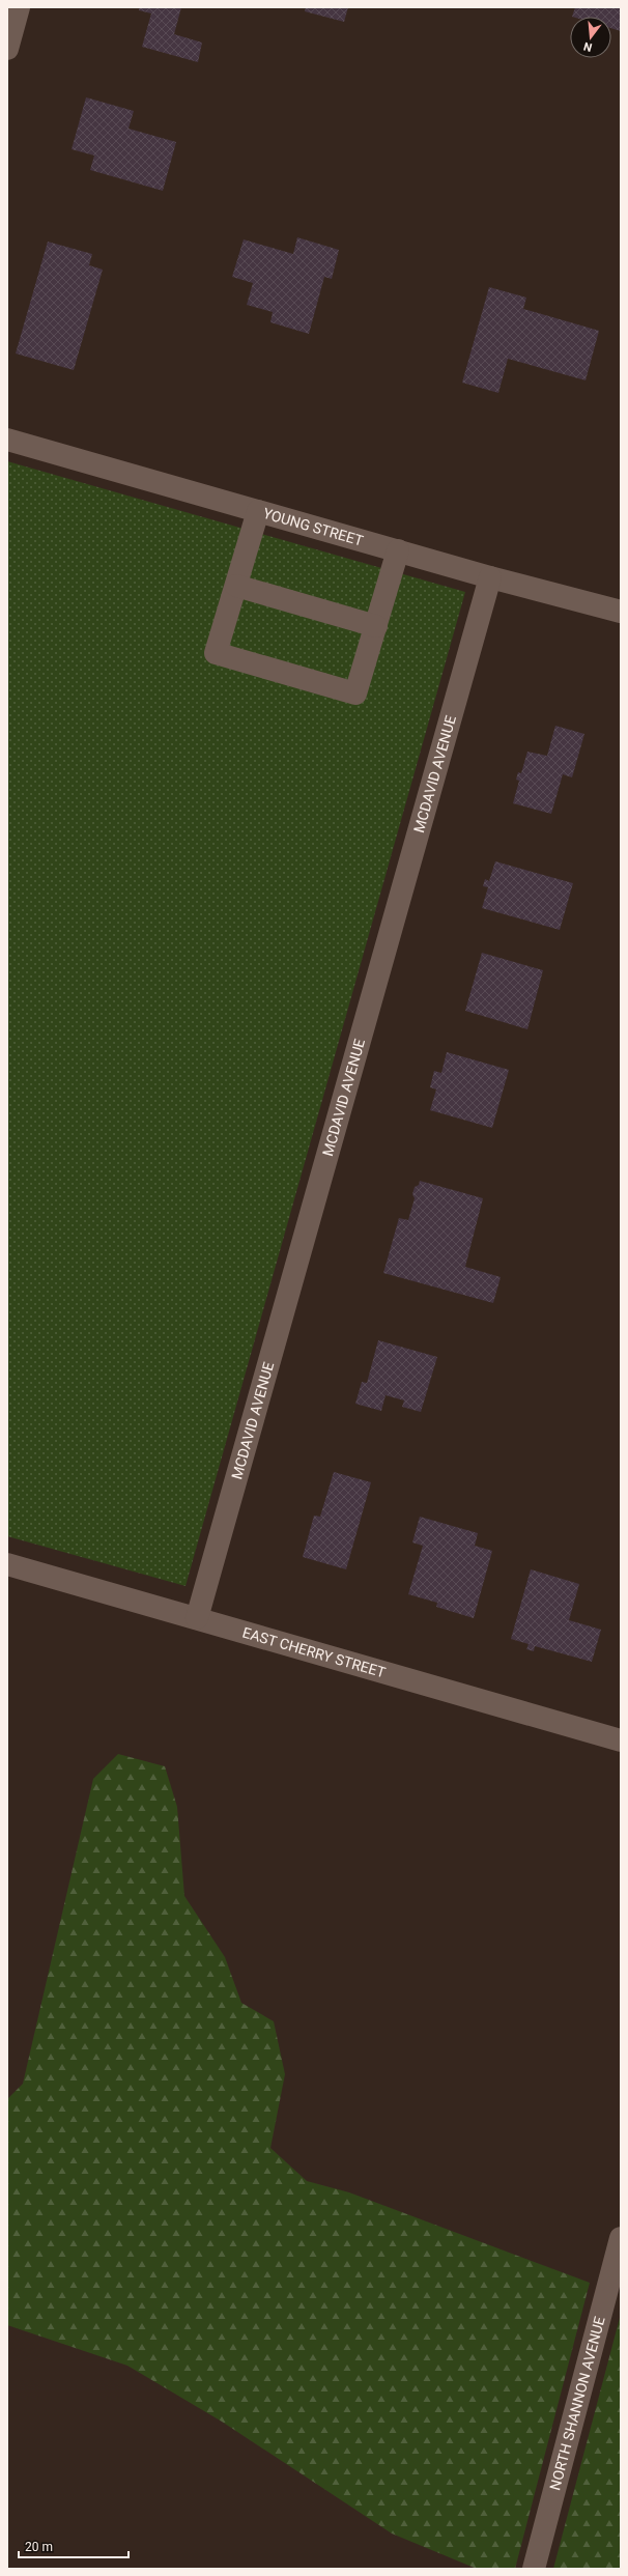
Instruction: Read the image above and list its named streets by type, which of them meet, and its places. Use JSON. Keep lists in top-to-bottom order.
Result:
{
  "streets": {
    "street": [
      "YOUNG STREET",
      "MCDAVID AVENUE",
      "EAST CHERRY STREET",
      "NORTH SHANNON AVENUE"
    ]
  },
  "crossings": [
    ["YOUNG STREET", "MCDAVID AVENUE"],
    ["MCDAVID AVENUE", "EAST CHERRY STREET"]
  ],
  "scale_bar": "20 m",
  "north": "bottom"
}
